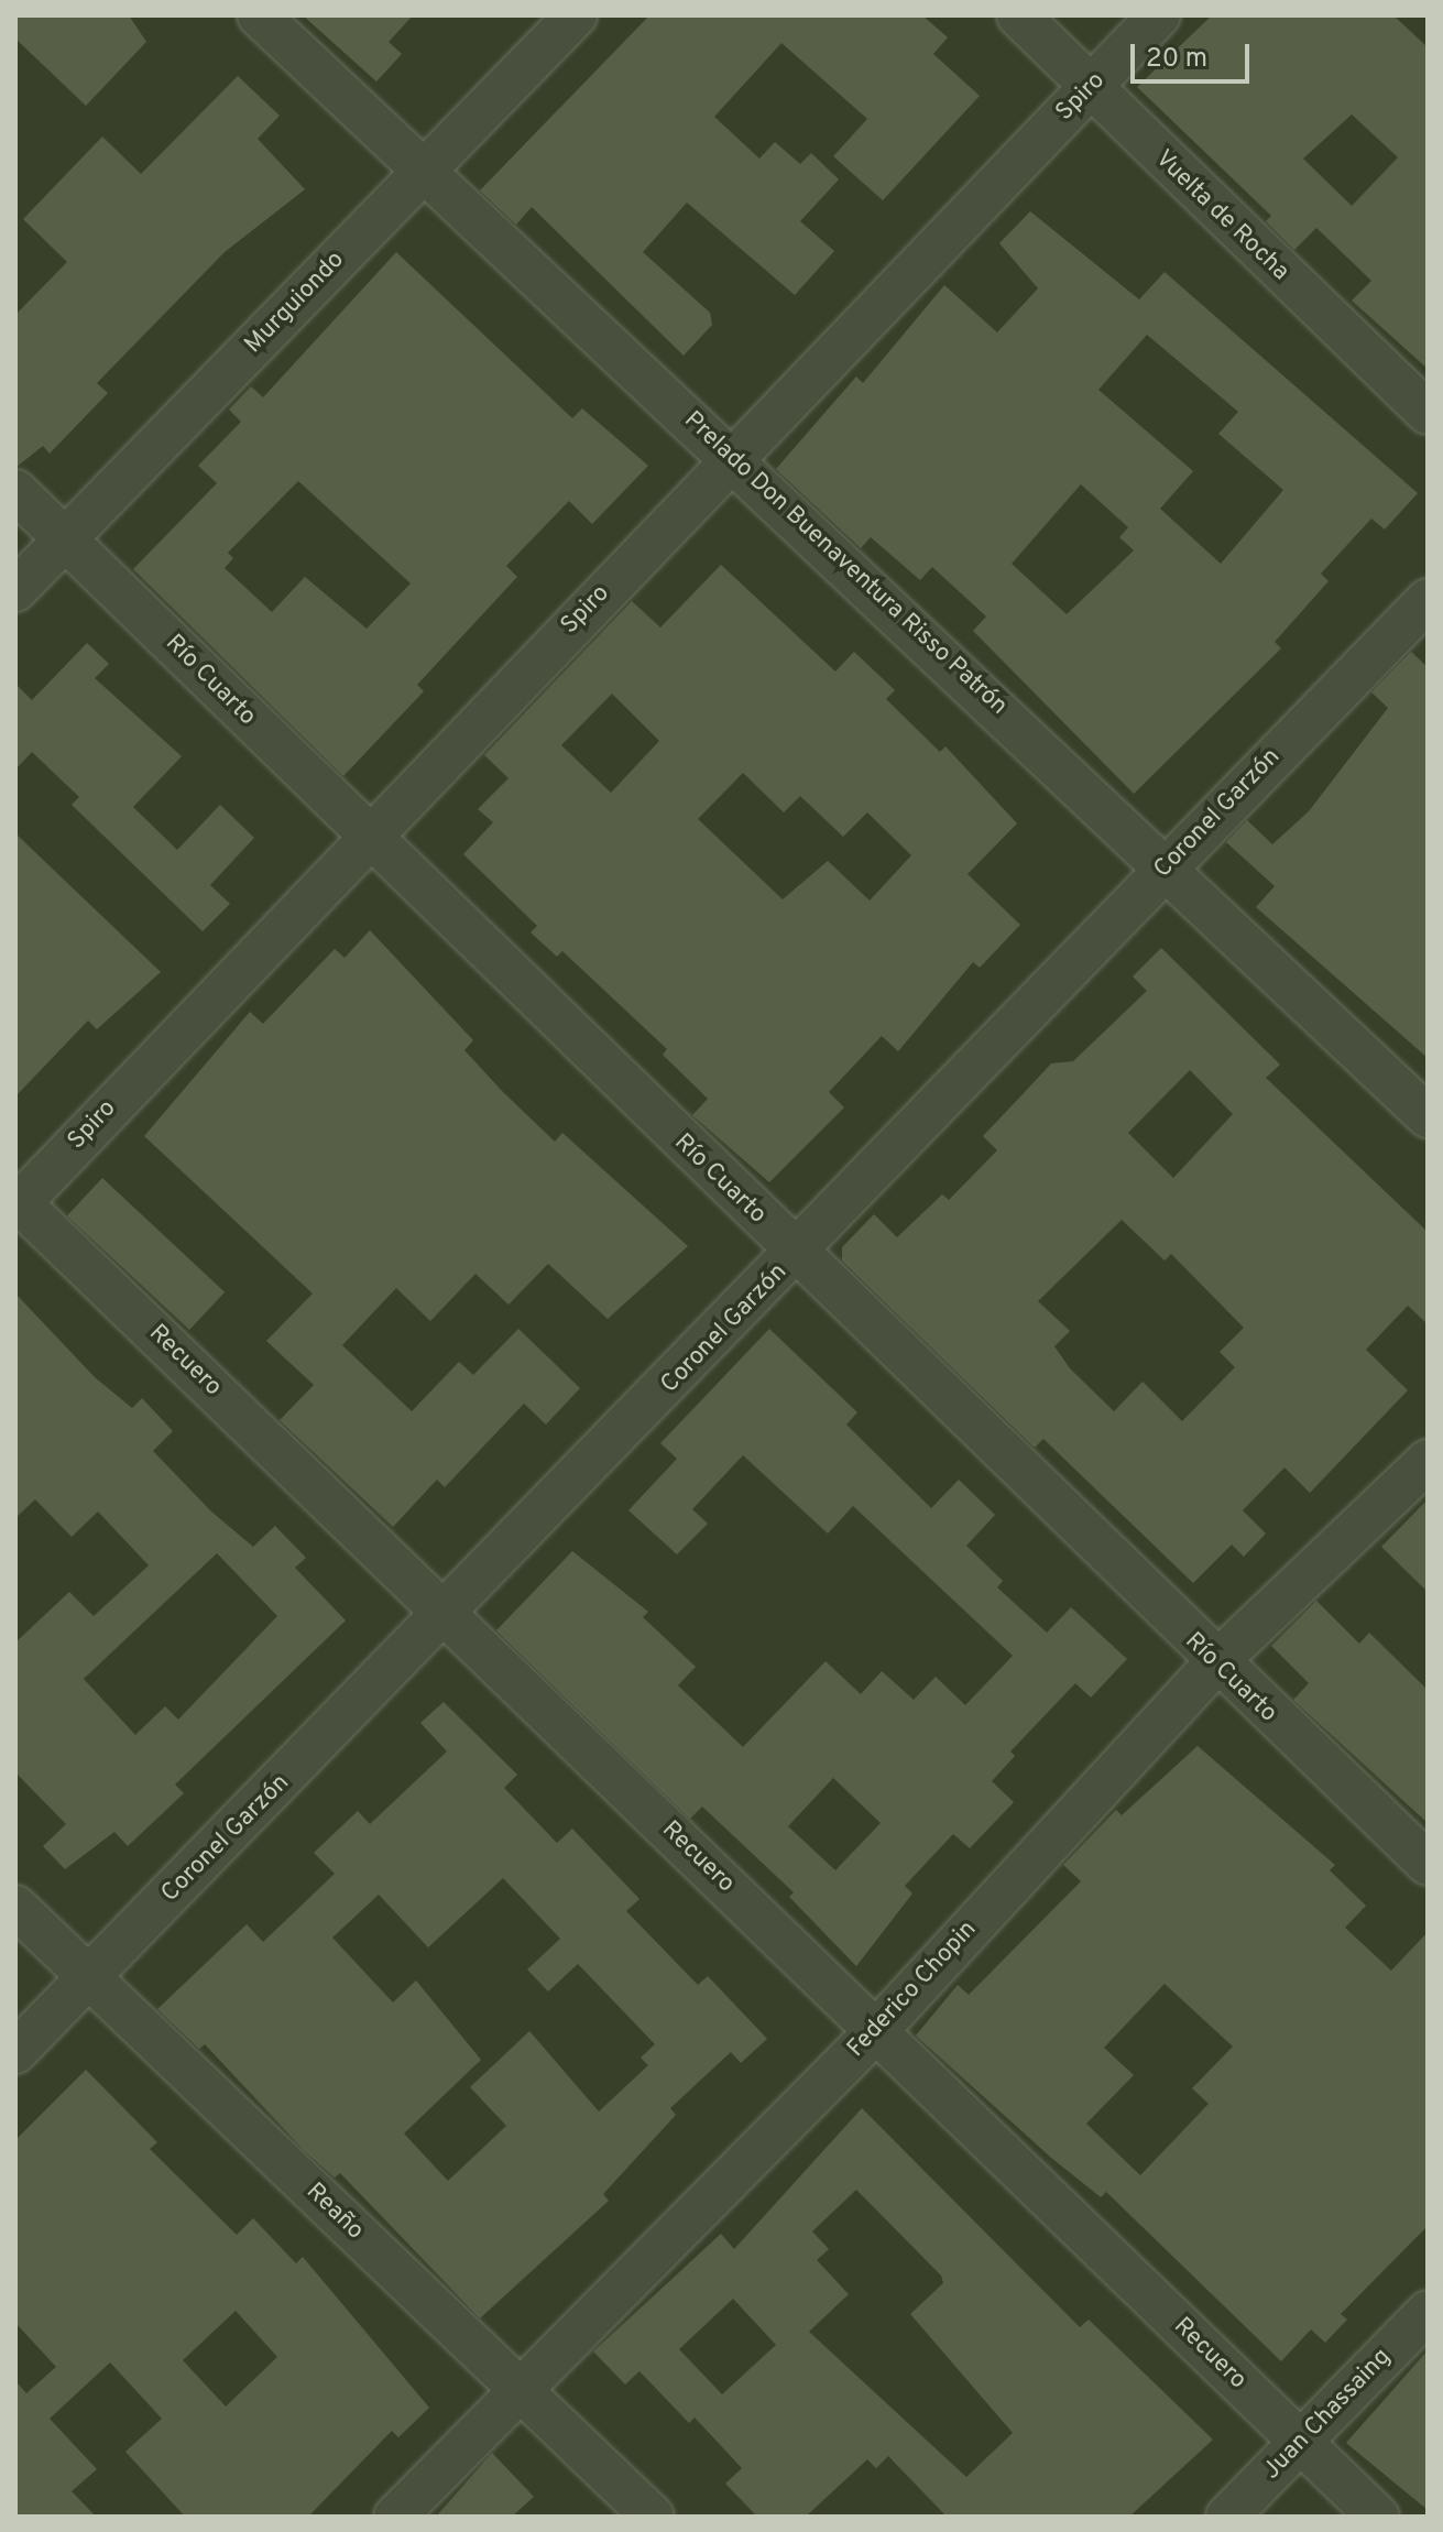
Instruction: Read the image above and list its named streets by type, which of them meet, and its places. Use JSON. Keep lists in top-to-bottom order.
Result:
{
  "streets": {
    "street": [
      "Spiro",
      "Vuelta de Rocha",
      "Murguiondo",
      "Prelado Don Buenaventura Risso Patrón",
      "Río Cuarto",
      "Coronel Garzón",
      "Recuero",
      "Federico Chopin",
      "Reaño",
      "Juan Chassaing"
    ]
  },
  "crossings": [
    ["Spiro", "Vuelta de Rocha"],
    ["Spiro", "Prelado Don Buenaventura Risso Patrón"],
    ["Spiro", "Río Cuarto"],
    ["Spiro", "Recuero"],
    ["Murguiondo", "Prelado Don Buenaventura Risso Patrón"],
    ["Murguiondo", "Río Cuarto"],
    ["Prelado Don Buenaventura Risso Patrón", "Coronel Garzón"],
    ["Río Cuarto", "Coronel Garzón"],
    ["Río Cuarto", "Federico Chopin"],
    ["Coronel Garzón", "Recuero"],
    ["Coronel Garzón", "Reaño"],
    ["Recuero", "Federico Chopin"],
    ["Recuero", "Juan Chassaing"],
    ["Federico Chopin", "Reaño"]
  ],
  "scale_bar": "20 m"
}
